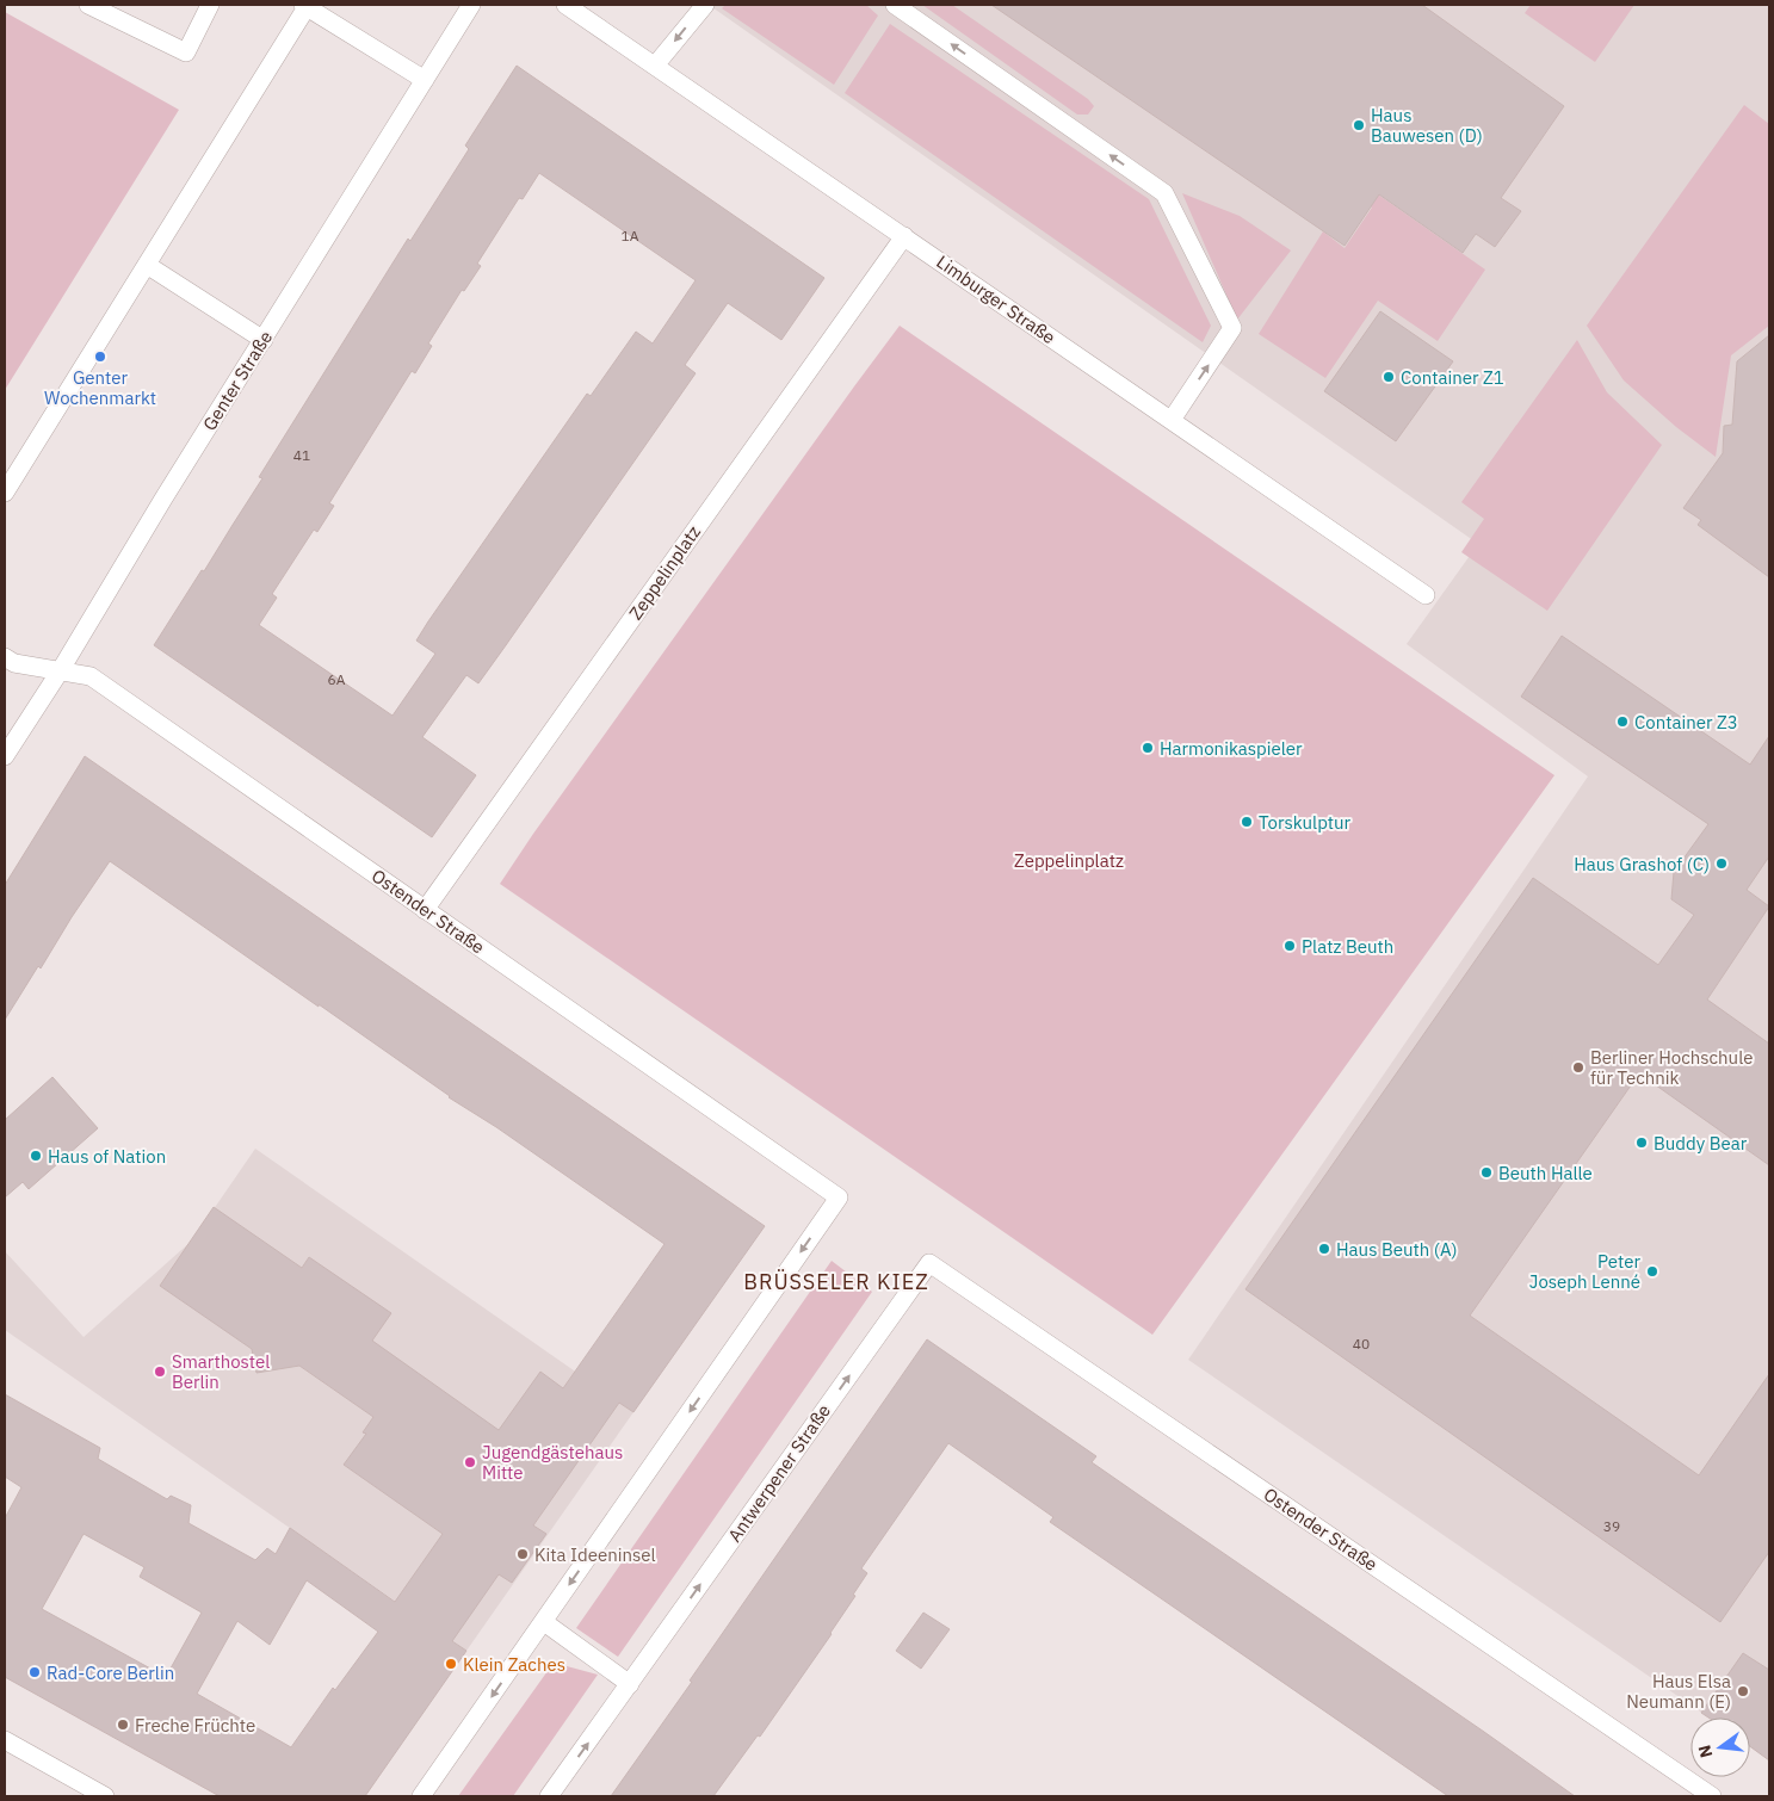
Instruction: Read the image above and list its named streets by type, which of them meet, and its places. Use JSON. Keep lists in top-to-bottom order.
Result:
{
  "streets": {
    "street": [
      "Limburger Straße",
      "Genter Straße",
      "Zeppelinplatz",
      "Ostender Straße",
      "Antwerpener Straße"
    ]
  },
  "crossings": [
    ["Limburger Straße", "Zeppelinplatz"],
    ["Genter Straße", "Ostender Straße"],
    ["Zeppelinplatz", "Ostender Straße"],
    ["Ostender Straße", "Antwerpener Straße"]
  ],
  "one_way": ["Antwerpener Straße"],
  "districts": ["BRÜSSELER KIEZ"],
  "parks": ["Zeppelinplatz"],
  "places": [
    "Haus Bauwesen (D)",
    "Genter Wochenmarkt",
    "Container Z1",
    "Container Z3",
    "Harmonikaspieler",
    "Torskulptur",
    "Haus Grashof (C)",
    "Platz Beuth",
    "Berliner Hochschule für Technik",
    "Buddy Bear",
    "Haus of Nation",
    "Beuth Halle",
    "Haus Beuth (A)",
    "Peter Joseph Lenné",
    "Smarthostel Berlin",
    "Jugendgästehaus Mitte",
    "Kita Ideeninsel",
    "Klein Zaches",
    "Rad-Core Berlin",
    "Haus Elsa Neumann (E)",
    "Freche Früchte"
  ],
  "house_numbers": [
    "1A",
    "41",
    "6A",
    "40",
    "39"
  ],
  "north": "left"
}
